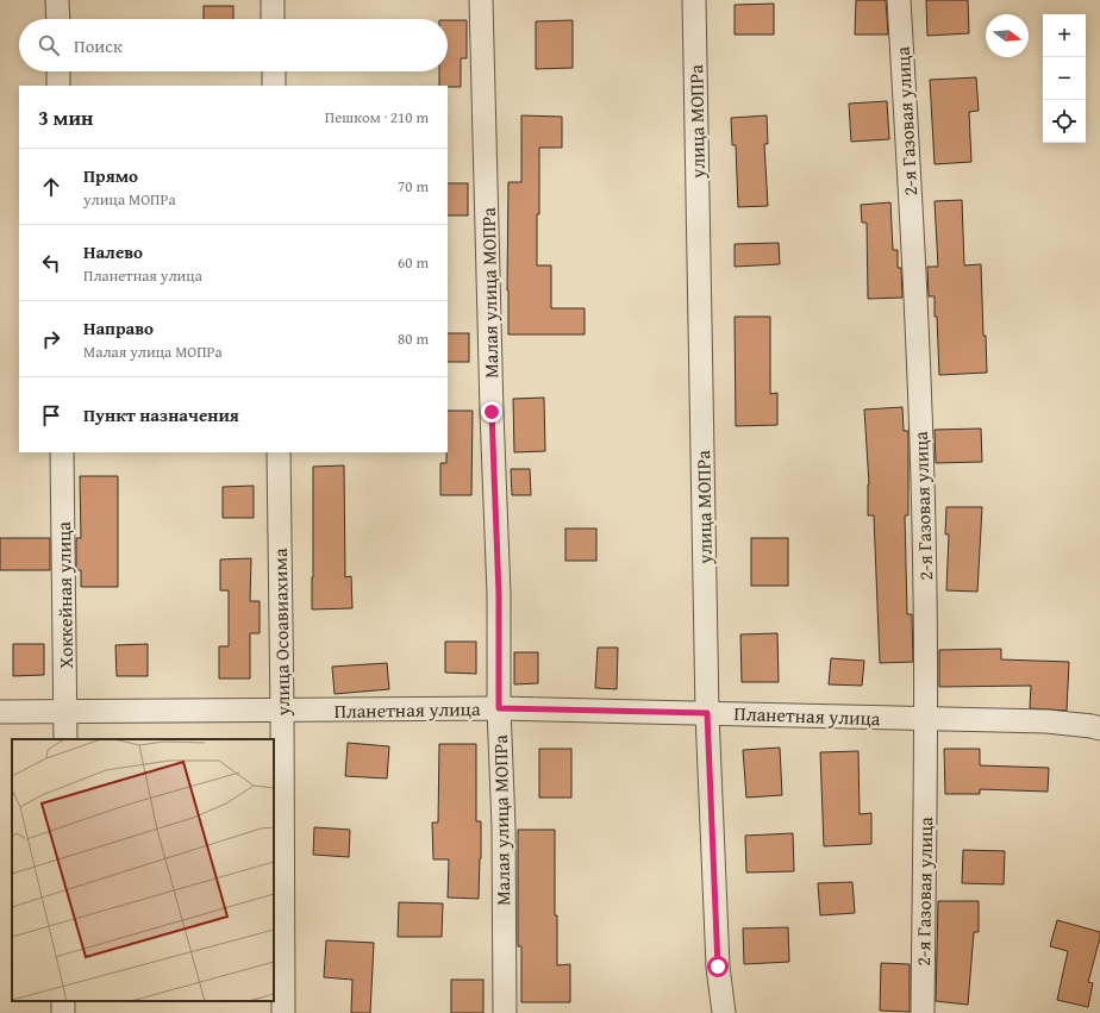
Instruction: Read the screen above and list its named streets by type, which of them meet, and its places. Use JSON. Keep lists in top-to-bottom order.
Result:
{
  "streets": {
    "street": [
      "улица МОПРа",
      "2-я Газовая улица",
      "Малая улица МОПРа",
      "Хоккейная улица",
      "улица Осоавиахима",
      "Планетная улица"
    ]
  },
  "crossings": [
    ["улица МОПРа", "Планетная улица"],
    ["2-я Газовая улица", "Планетная улица"],
    ["Малая улица МОПРа", "Планетная улица"],
    ["Хоккейная улица", "Планетная улица"],
    ["улица Осоавиахима", "Планетная улица"]
  ],
  "north": "right",
  "page": {
    "map_buttons": ["+", "−"],
    "search": "Поиск",
    "heading": ["3 мин", "Пешком · 210 m"],
    "list": [
      ["Прямо", "улица МОПРа", "70 m"],
      ["Налево", "Планетная улица", "60 m"],
      ["Направо", "Малая улица МОПРа", "80 m"],
      "Пункт назначения"
    ]
  }
}
